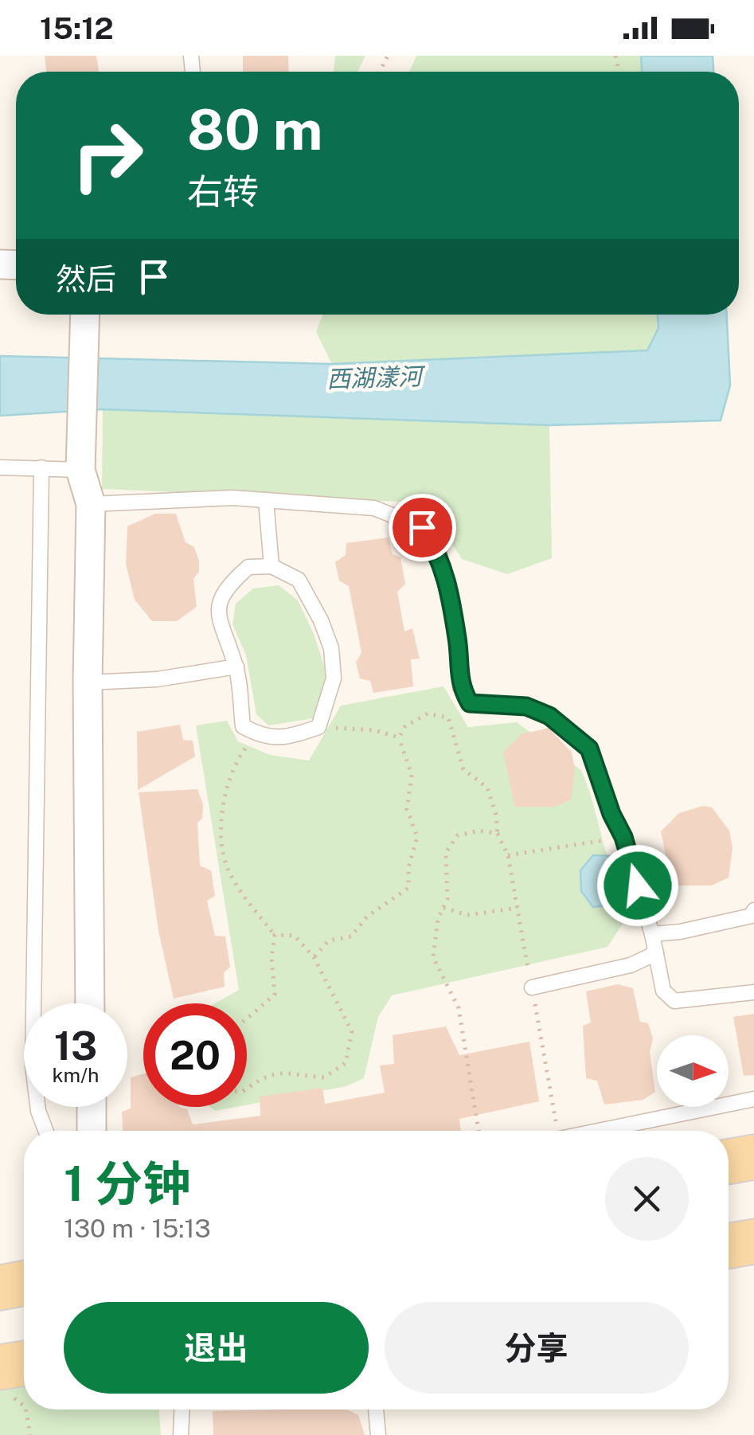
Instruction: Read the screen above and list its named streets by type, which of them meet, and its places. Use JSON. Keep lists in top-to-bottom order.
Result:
{
  "water": ["西湖漾河"],
  "north": "right",
  "page": {
    "status": "15:12",
    "turn": ["80 m", "右转"],
    "then": "然后",
    "speed": "13 km/h",
    "limit": "20",
    "heading": ["1 分钟", "130 m · 15:13"],
    "buttons": ["退出", "分享"]
  }
}
